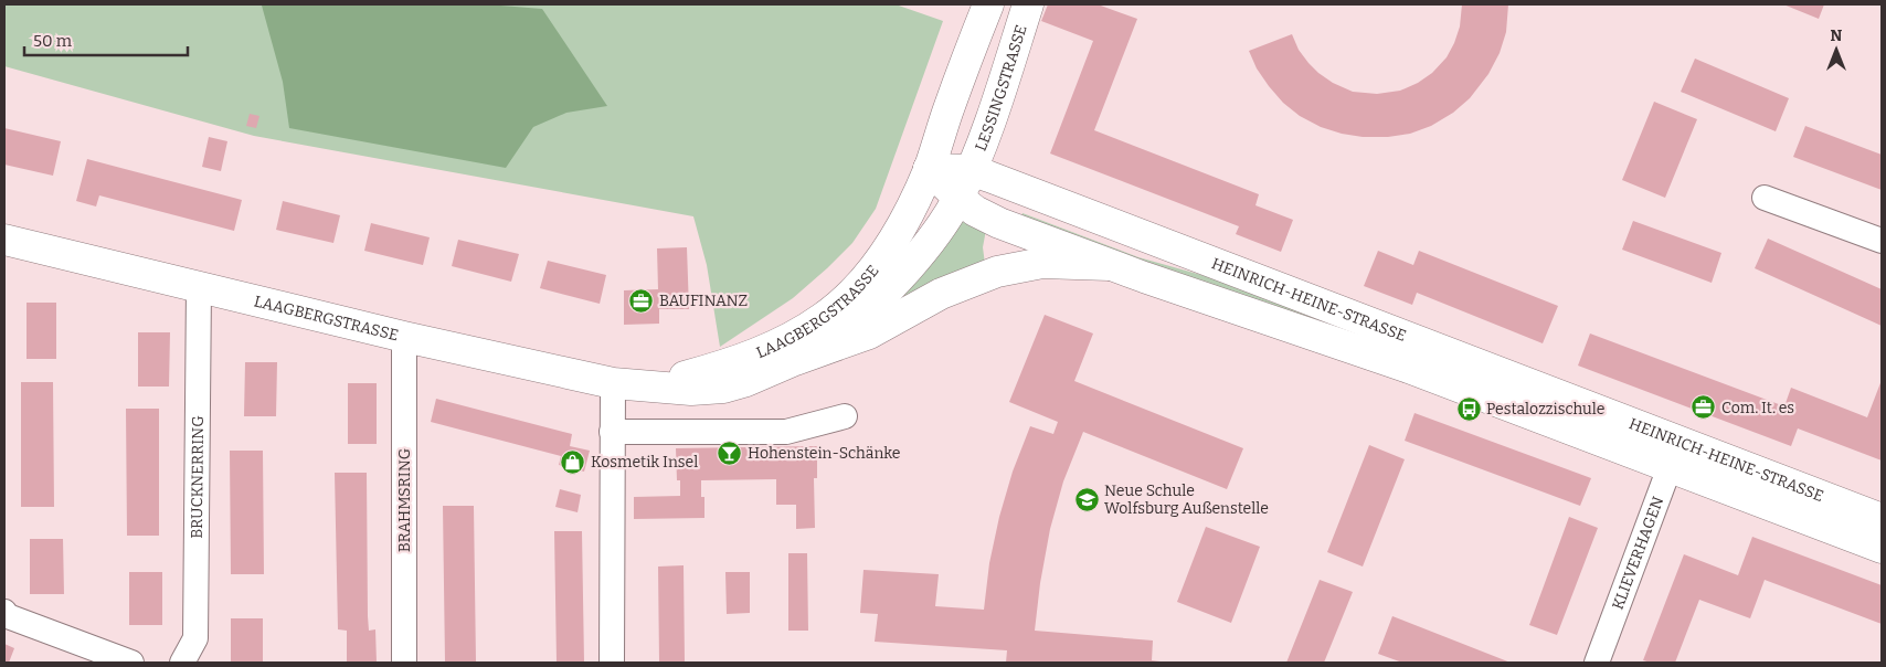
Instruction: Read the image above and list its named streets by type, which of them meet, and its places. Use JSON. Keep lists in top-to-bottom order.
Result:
{
  "streets": {
    "street": [
      "LESSINGSTRASSE",
      "HEINRICH-HEINE-STRASSE",
      "LAAGBERGSTRASSE",
      "BRUCKNERRING",
      "BRAHMSRING",
      "KLIEVERHAGEN"
    ]
  },
  "crossings": [
    ["LESSINGSTRASSE", "HEINRICH-HEINE-STRASSE"],
    ["LESSINGSTRASSE", "LAAGBERGSTRASSE"],
    ["HEINRICH-HEINE-STRASSE", "LAAGBERGSTRASSE"],
    ["HEINRICH-HEINE-STRASSE", "KLIEVERHAGEN"],
    ["LAAGBERGSTRASSE", "BRUCKNERRING"],
    ["LAAGBERGSTRASSE", "BRAHMSRING"]
  ],
  "places": {
    "office": ["BAUFINANZ", "Com. It. es"],
    "bus stop": ["Pestalozzischule"],
    "bar": ["Hohenstein-Schänke"],
    "shop": ["Kosmetik Insel"],
    "school or university": ["Neue Schule Wolfsburg Außenstelle"]
  },
  "scale_bar": "50 m",
  "north": "top"
}
